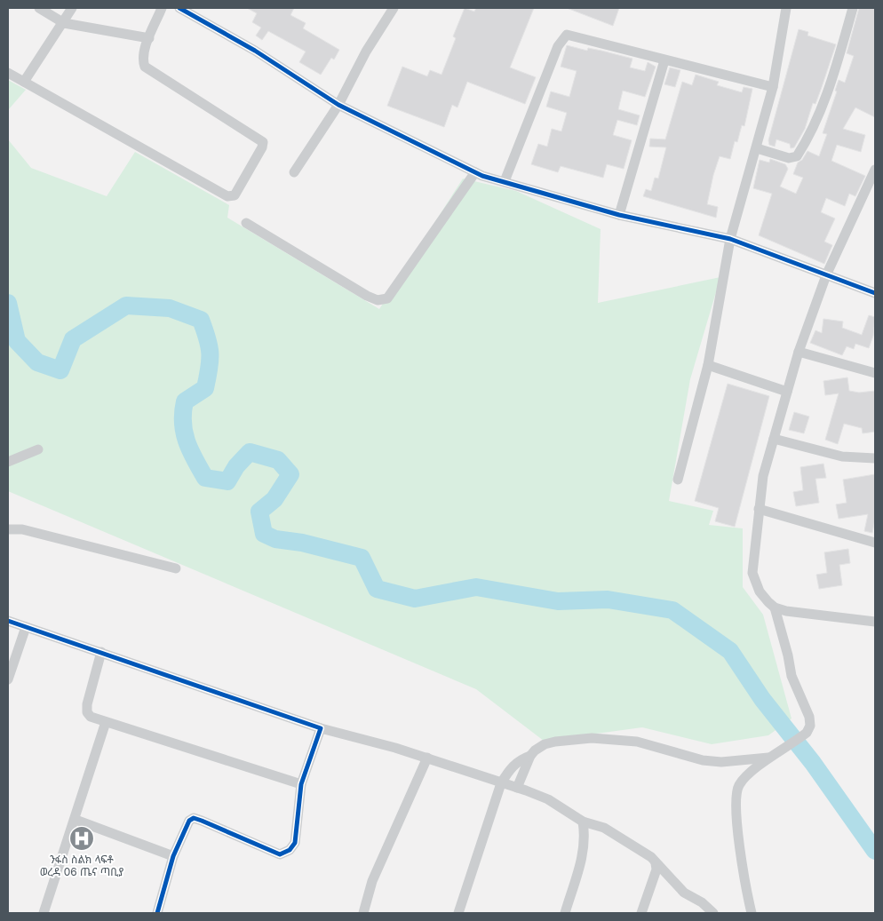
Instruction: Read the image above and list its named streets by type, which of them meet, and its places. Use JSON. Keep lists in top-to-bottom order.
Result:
{
  "places": {
    "hospital": ["ንፋስ ስልክ ላፍቶ ወረዳ 06 ጤና ጣቢያ"]
  }
}
